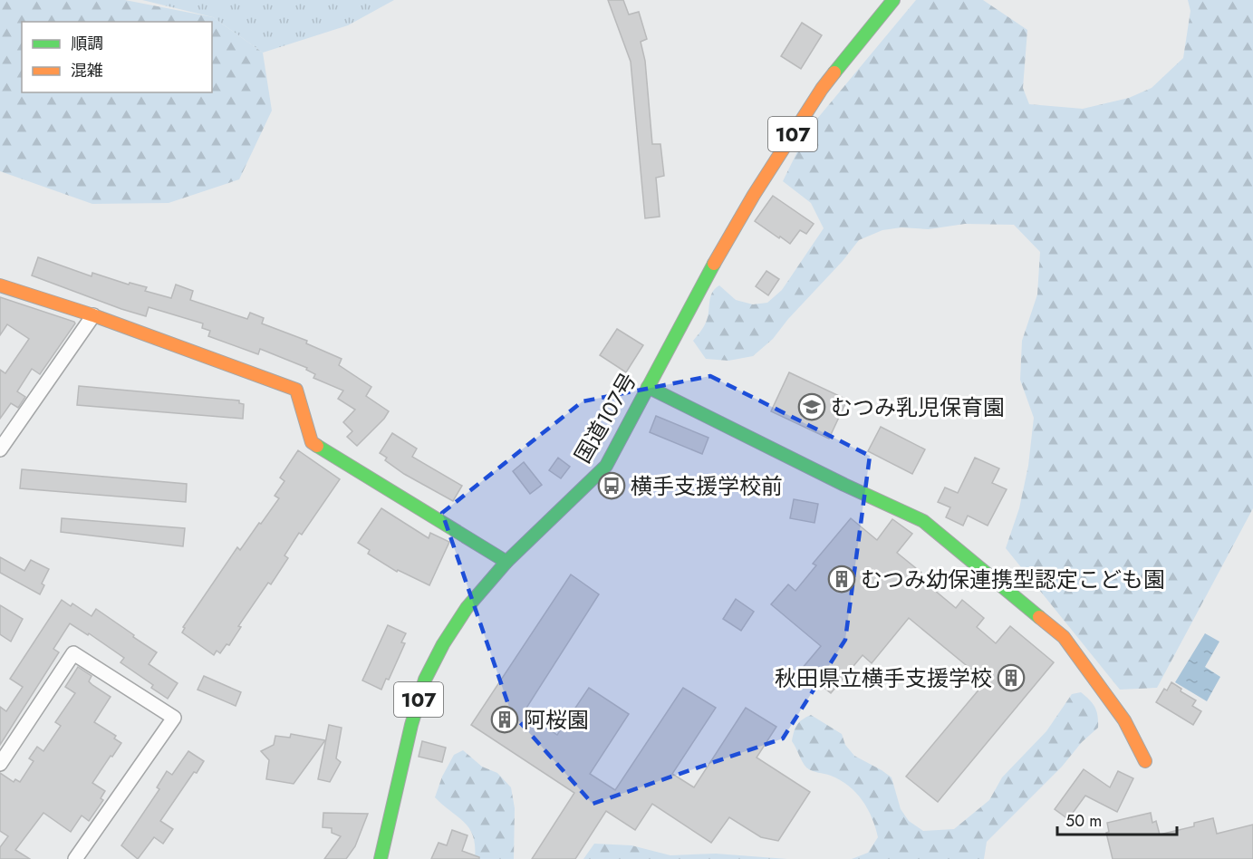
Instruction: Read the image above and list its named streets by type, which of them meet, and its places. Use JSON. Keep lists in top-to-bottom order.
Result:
{
  "streets": {
    "main road": ["107", "国道107号"]
  },
  "places": {
    "school or university": ["むつみ乳児保育園"],
    "bus stop": ["横手支援学校前"],
    "building": ["むつみ幼保連携型認定こども園", "秋田県立横手支援学校", "阿桜園"]
  },
  "legend": ["順調", "混雑"],
  "scale_bar": "50 m"
}
